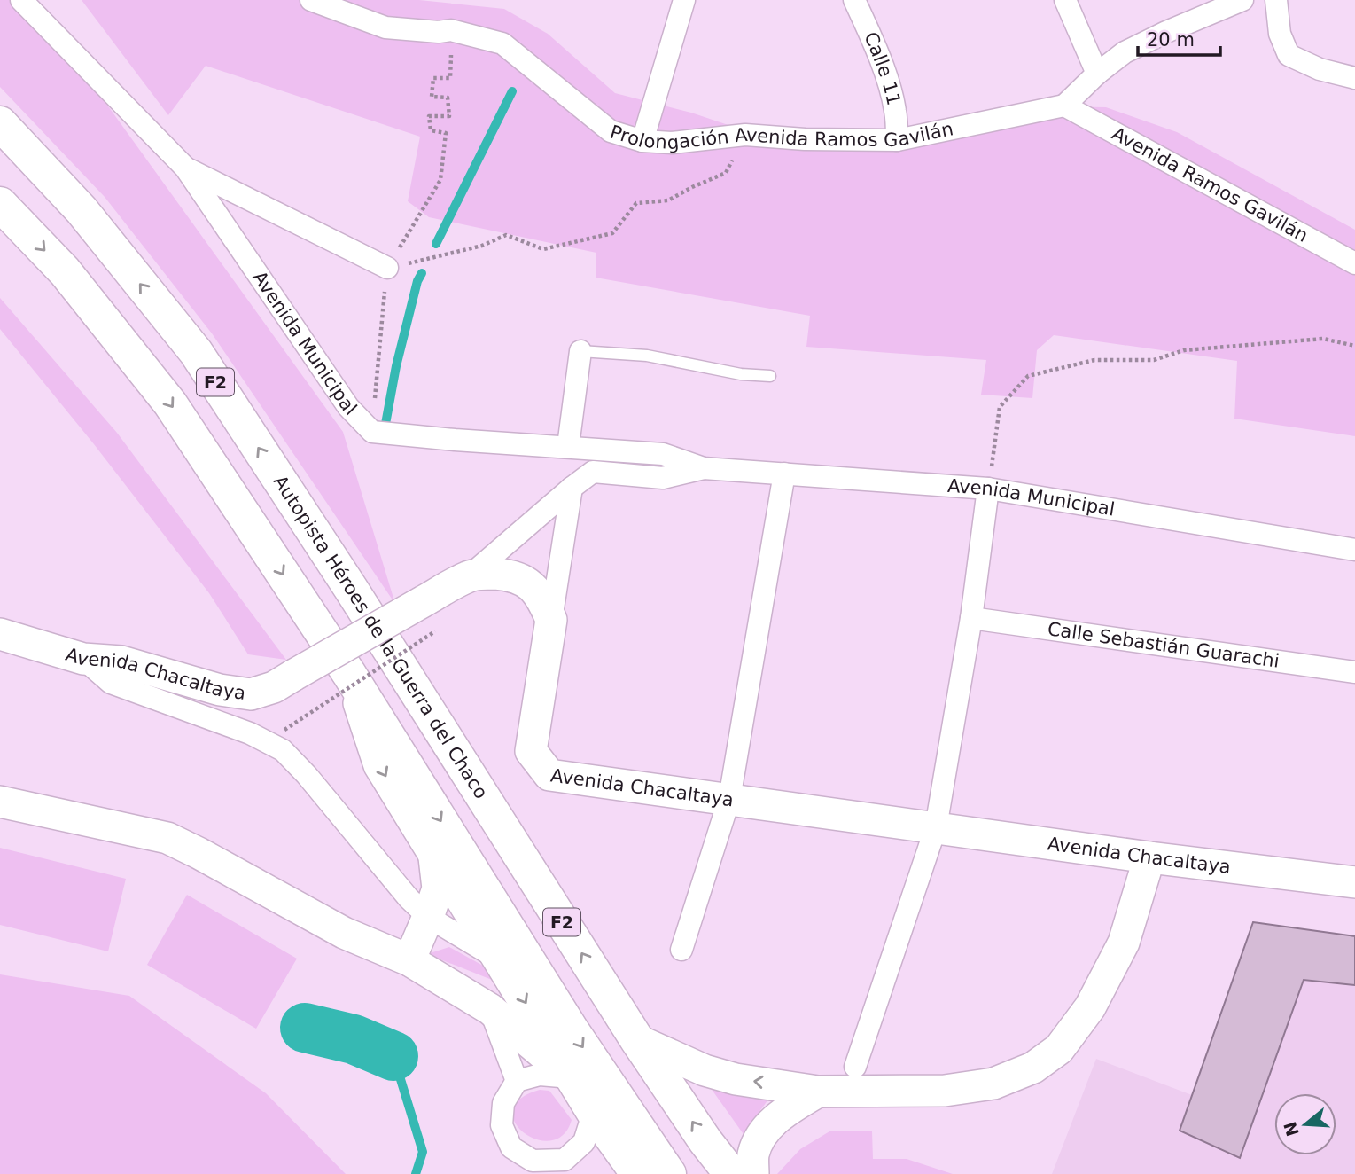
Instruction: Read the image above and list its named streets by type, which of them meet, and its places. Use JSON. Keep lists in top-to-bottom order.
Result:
{
  "streets": {
    "highway": ["F2", "Autopista Héroes de la Guerra del Chaco"],
    "street": [
      "Calle 11",
      "Prolongación Avenida Ramos Gavilán",
      "Avenida Ramos Gavilán",
      "Avenida Municipal",
      "Calle Sebastián Guarachi",
      "Avenida Chacaltaya"
    ]
  },
  "crossings": [
    ["Calle 11", "Prolongación Avenida Ramos Gavilán"],
    ["Prolongación Avenida Ramos Gavilán", "Avenida Ramos Gavilán"],
    ["Avenida Municipal", "Avenida Chacaltaya"]
  ],
  "scale_bar": "20 m",
  "north": "left"
}
